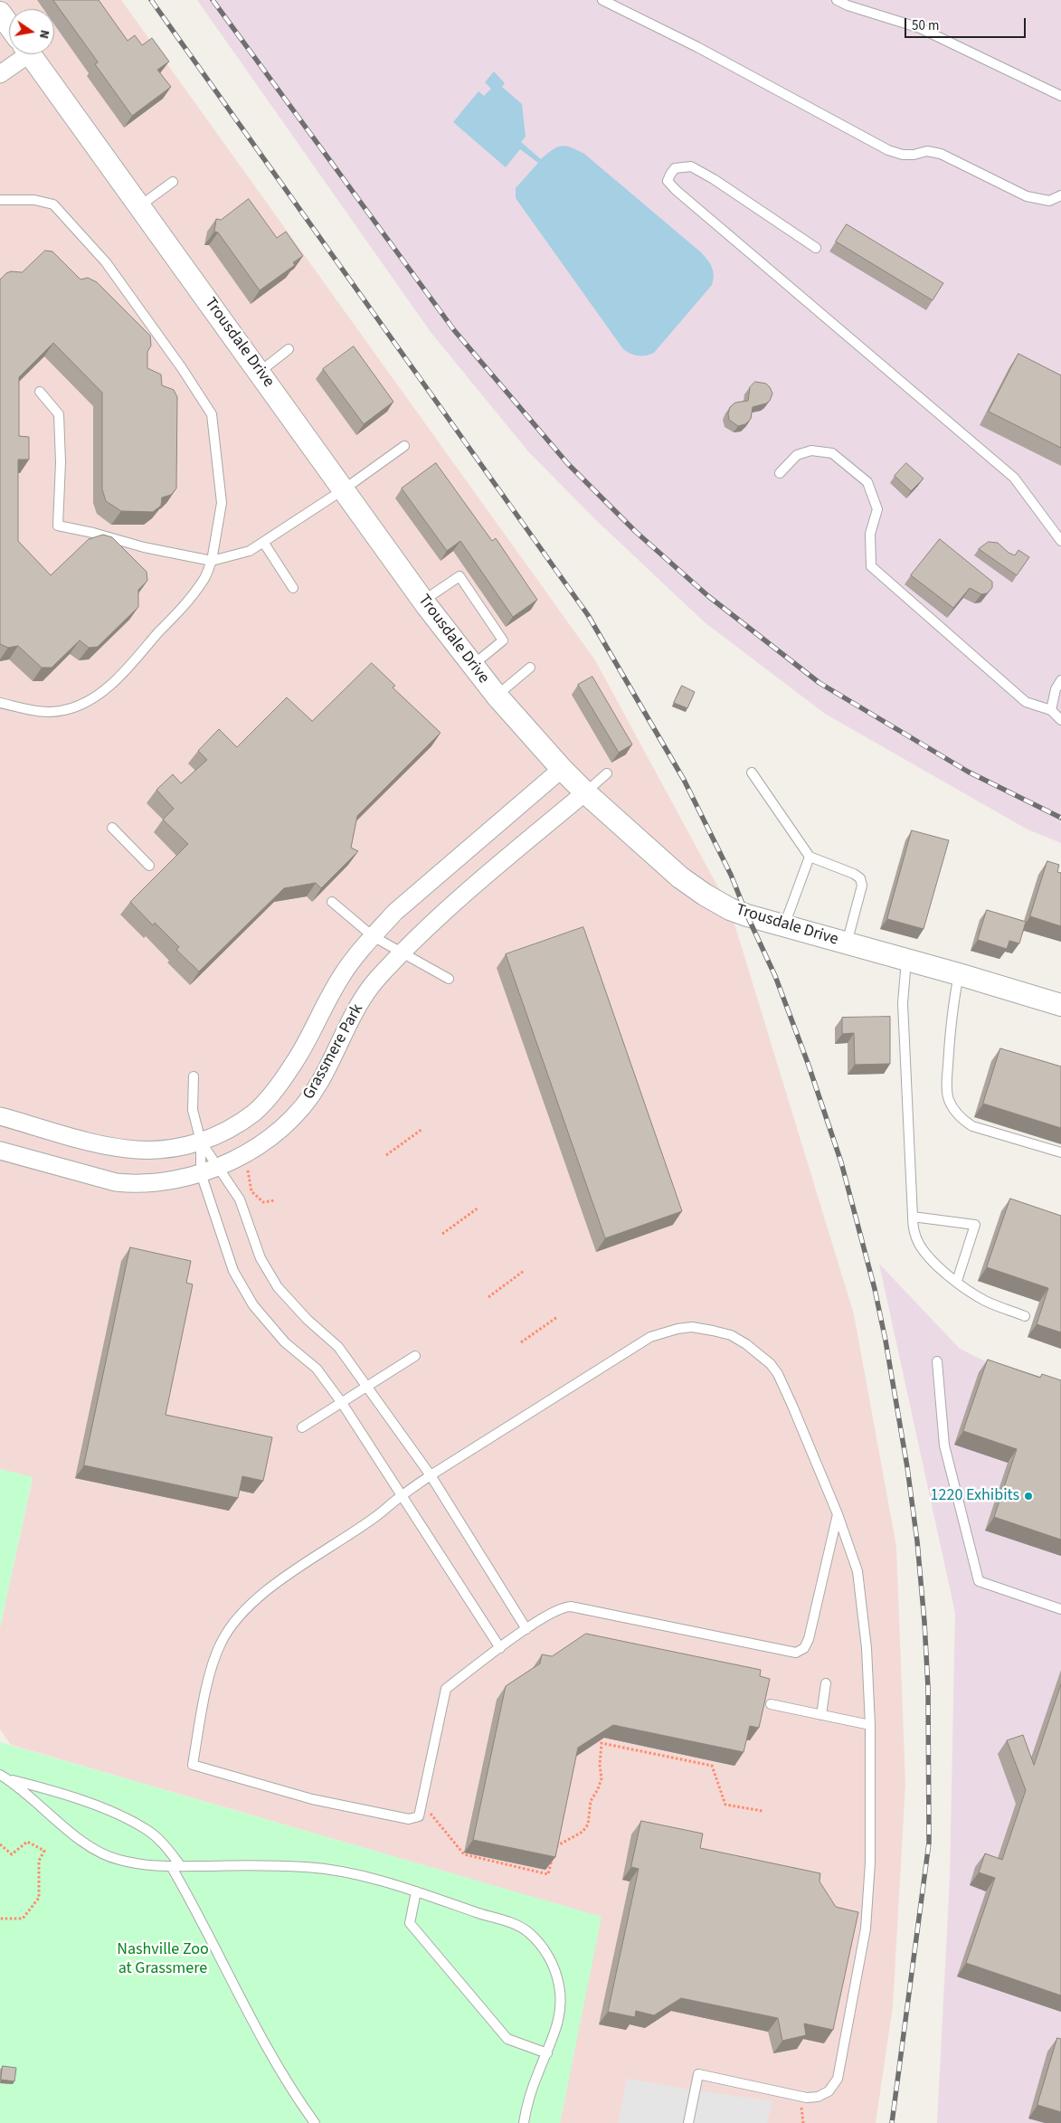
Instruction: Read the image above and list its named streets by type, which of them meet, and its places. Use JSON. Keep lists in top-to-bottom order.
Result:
{
  "streets": {
    "street": ["Trousdale Drive", "Grassmere Park"]
  },
  "crossings": [
    ["Trousdale Drive", "Grassmere Park"]
  ],
  "parks": ["Nashville Zoo at Grassmere"],
  "places": ["1220 Exhibits"],
  "scale_bar": "50 m",
  "north": "right"
}
